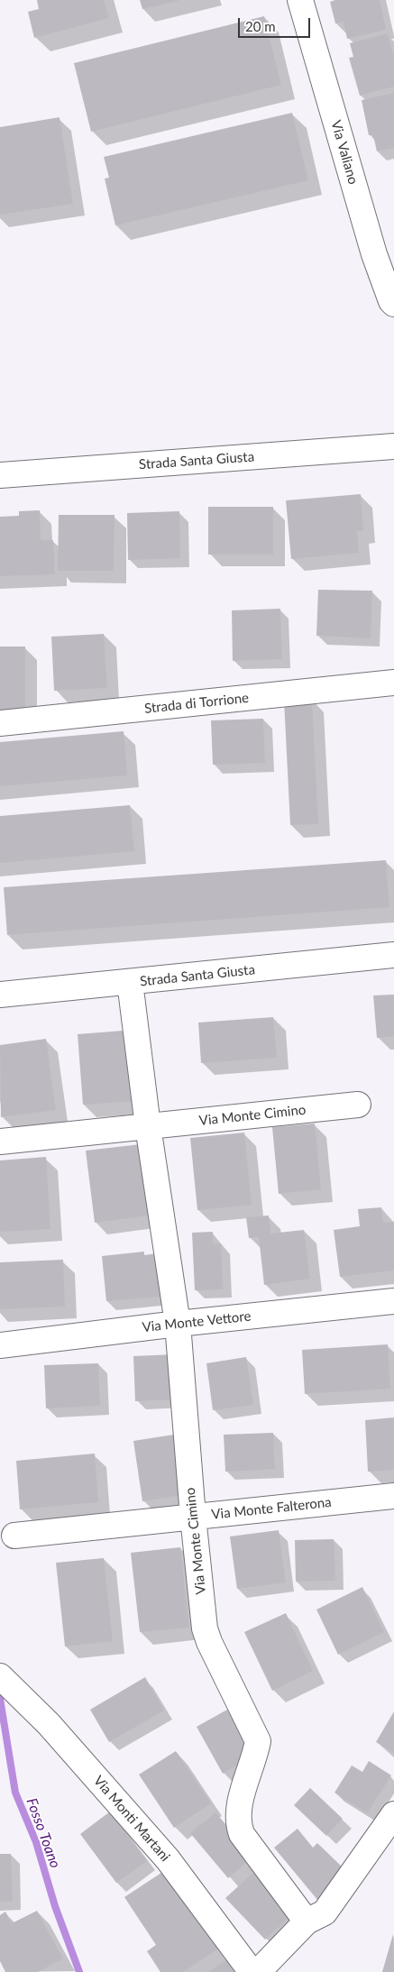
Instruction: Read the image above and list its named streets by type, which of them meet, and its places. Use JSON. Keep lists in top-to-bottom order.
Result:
{
  "streets": {
    "street": [
      "Via Valiano",
      "Strada Santa Giusta",
      "Strada di Torrione",
      "Via Monte Cimino",
      "Via Monte Vettore",
      "Via Monte Falterona",
      "Via Monti Martani"
    ]
  },
  "crossings": [
    ["Strada Santa Giusta", "Via Monte Cimino"],
    ["Via Monte Cimino", "Via Monte Vettore"],
    ["Via Monte Cimino", "Via Monte Falterona"]
  ],
  "water": ["Fosso Toano"],
  "scale_bar": "20 m"
}
